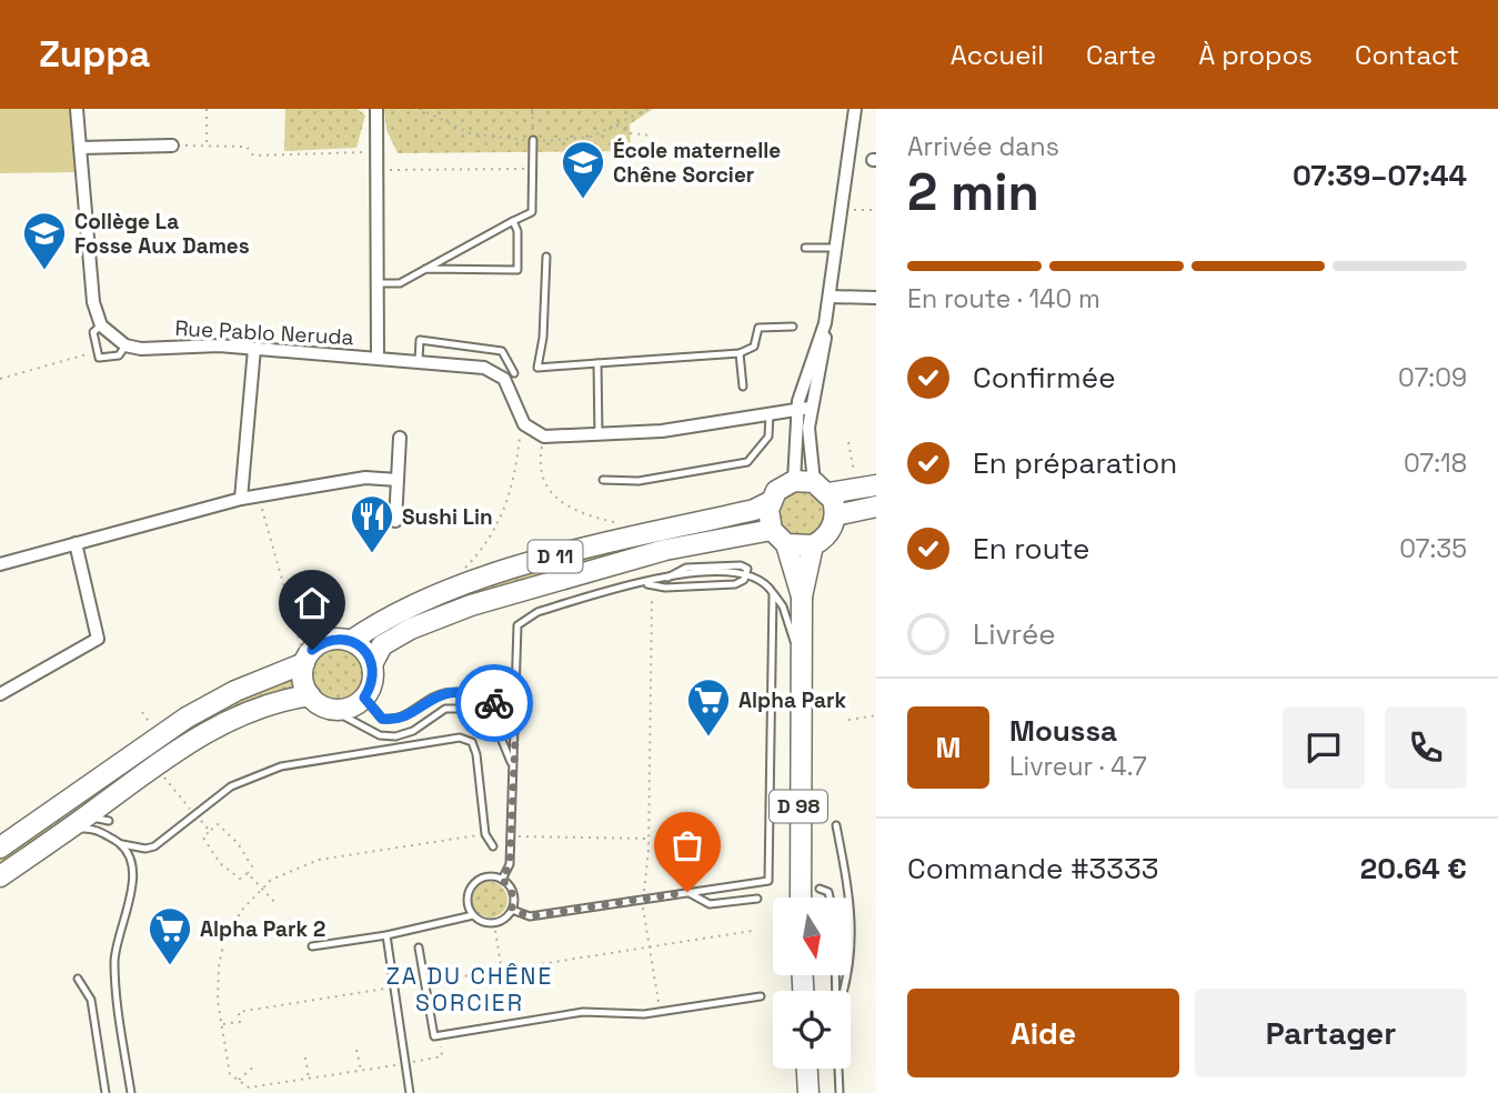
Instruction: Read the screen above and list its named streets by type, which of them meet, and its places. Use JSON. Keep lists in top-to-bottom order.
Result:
{
  "streets": {
    "main road": ["D 11", "D 98"],
    "street": ["Rue Pablo Neruda"]
  },
  "crossings": [
    ["D 11", "D 98"]
  ],
  "districts": ["ZA DU CHÊNE SORCIER"],
  "places": {
    "school or university": ["École maternelle Chêne Sorcier", "Collège La Fosse Aux Dames"],
    "restaurant": ["Sushi Lin"],
    "supermarket": ["Alpha Park", "Alpha Park 2"]
  },
  "north": "bottom",
  "page": {
    "header": "Zuppa",
    "nav": [
      "Accueil",
      "Carte",
      "À propos",
      "Contact"
    ],
    "heading": ["2 min", "Arrivée dans", "07:39–07:44"],
    "panel": [
      "Moussa",
      "Livreur · 4.7",
      "Commande #3333",
      "20.64 €"
    ],
    "bar": "En route · 140 m",
    "list": [
      ["Confirmée", "07:09"],
      ["En préparation", "07:18"],
      ["En route", "07:35"],
      "Livrée"
    ],
    "round": "M",
    "buttons": ["Aide", "Partager"]
  }
}
